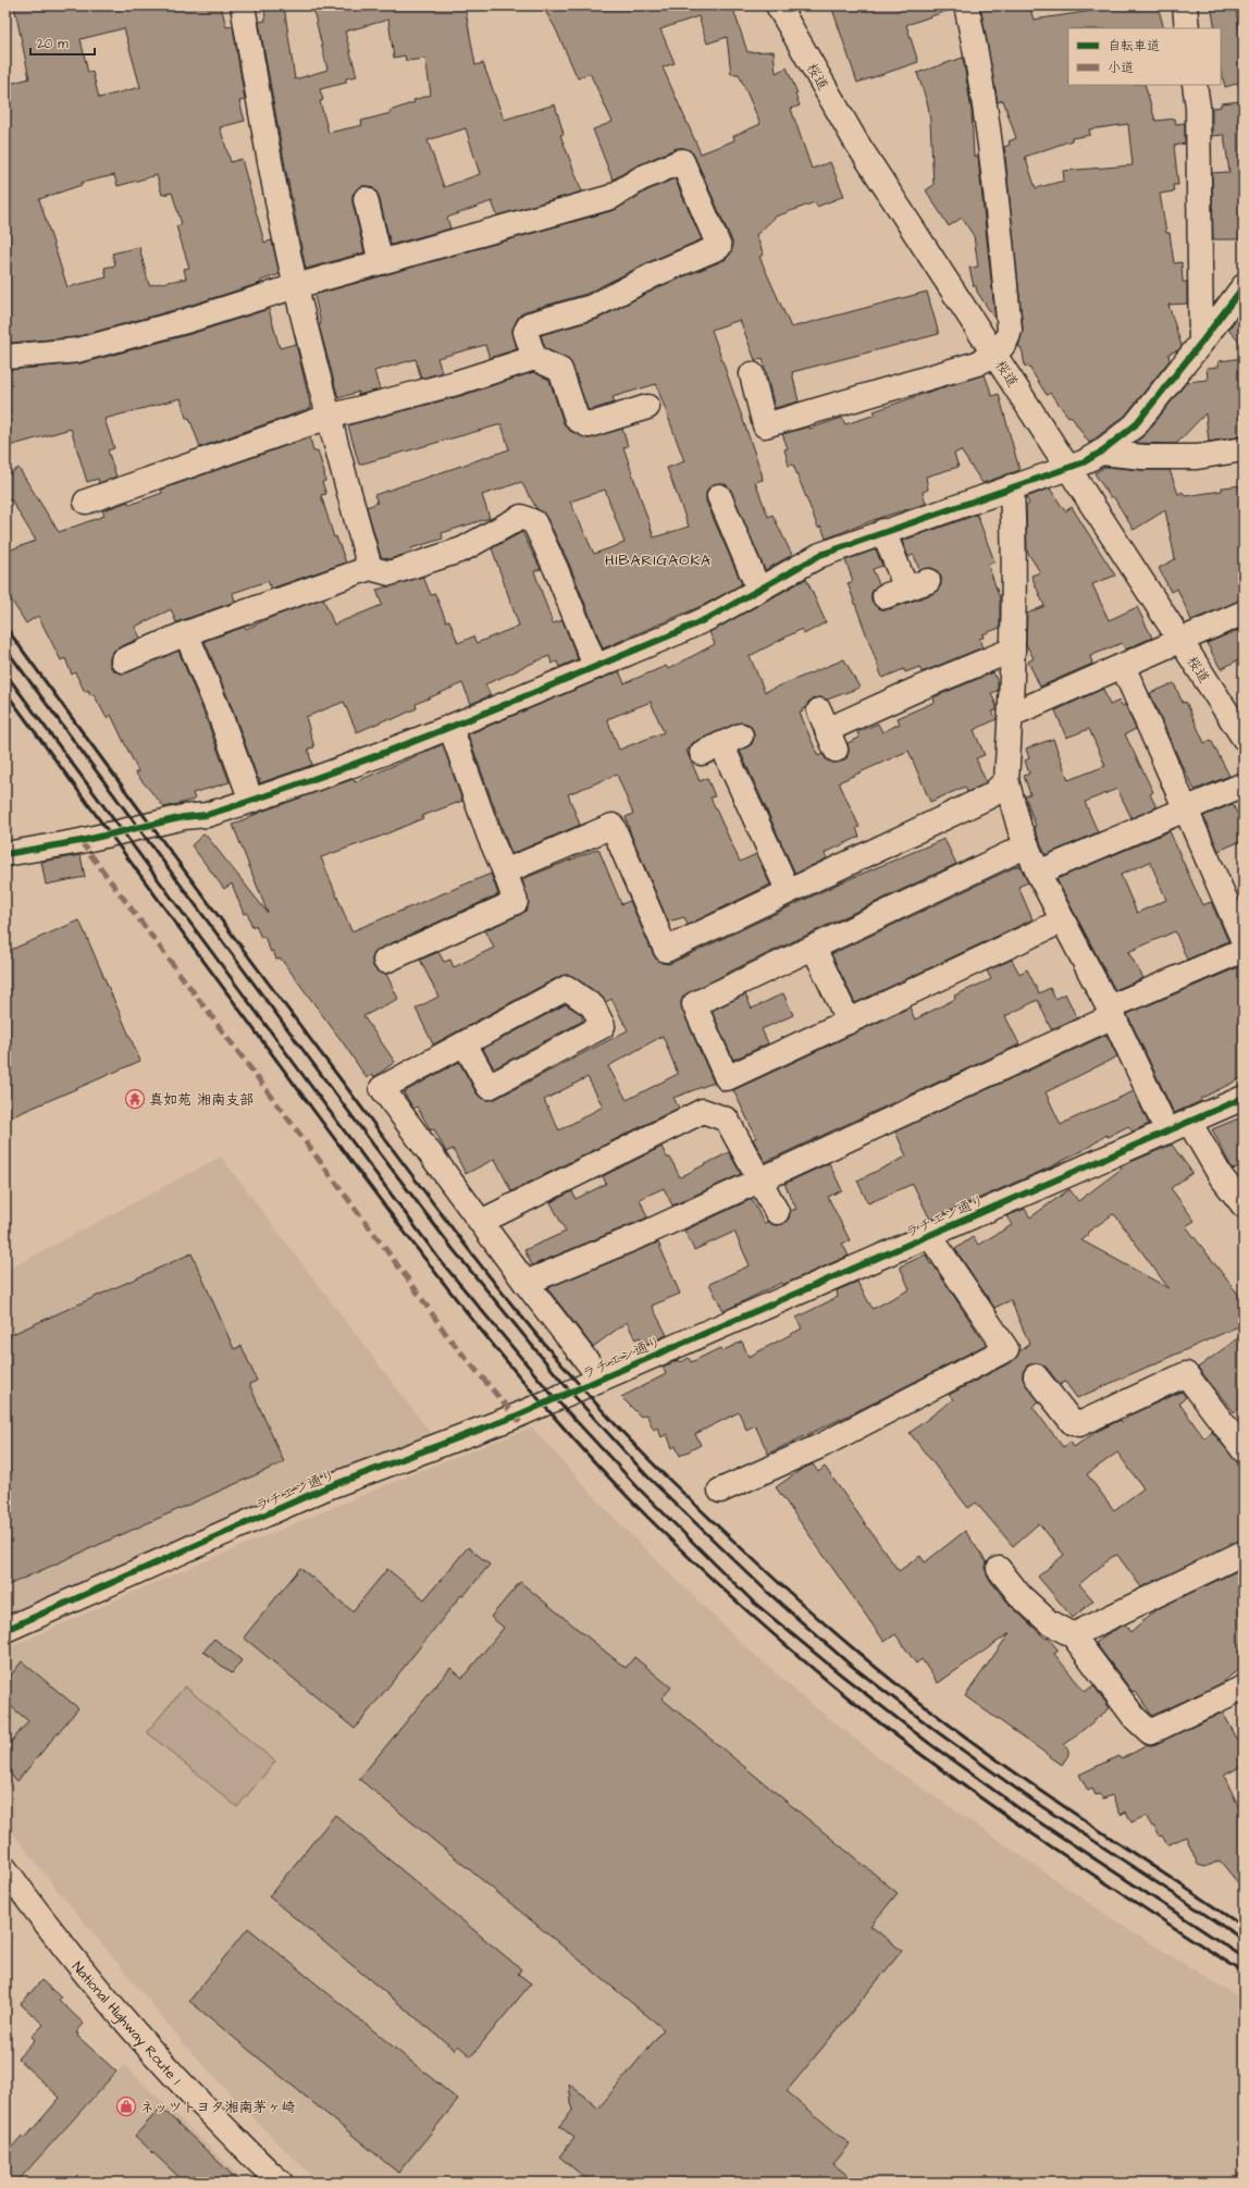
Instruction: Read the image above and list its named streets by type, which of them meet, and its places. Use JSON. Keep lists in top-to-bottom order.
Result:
{
  "streets": {
    "main road": ["桜道", "ラチエン通り", "National Highway Route 1"]
  },
  "districts": ["HIBARIGAOKA"],
  "places": {
    "temple": ["真如苑 湘南支部"],
    "shop": ["ネッツトヨタ湘南茅ヶ崎"]
  },
  "legend": ["自転車道", "小道"],
  "scale_bar": "20 m"
}
